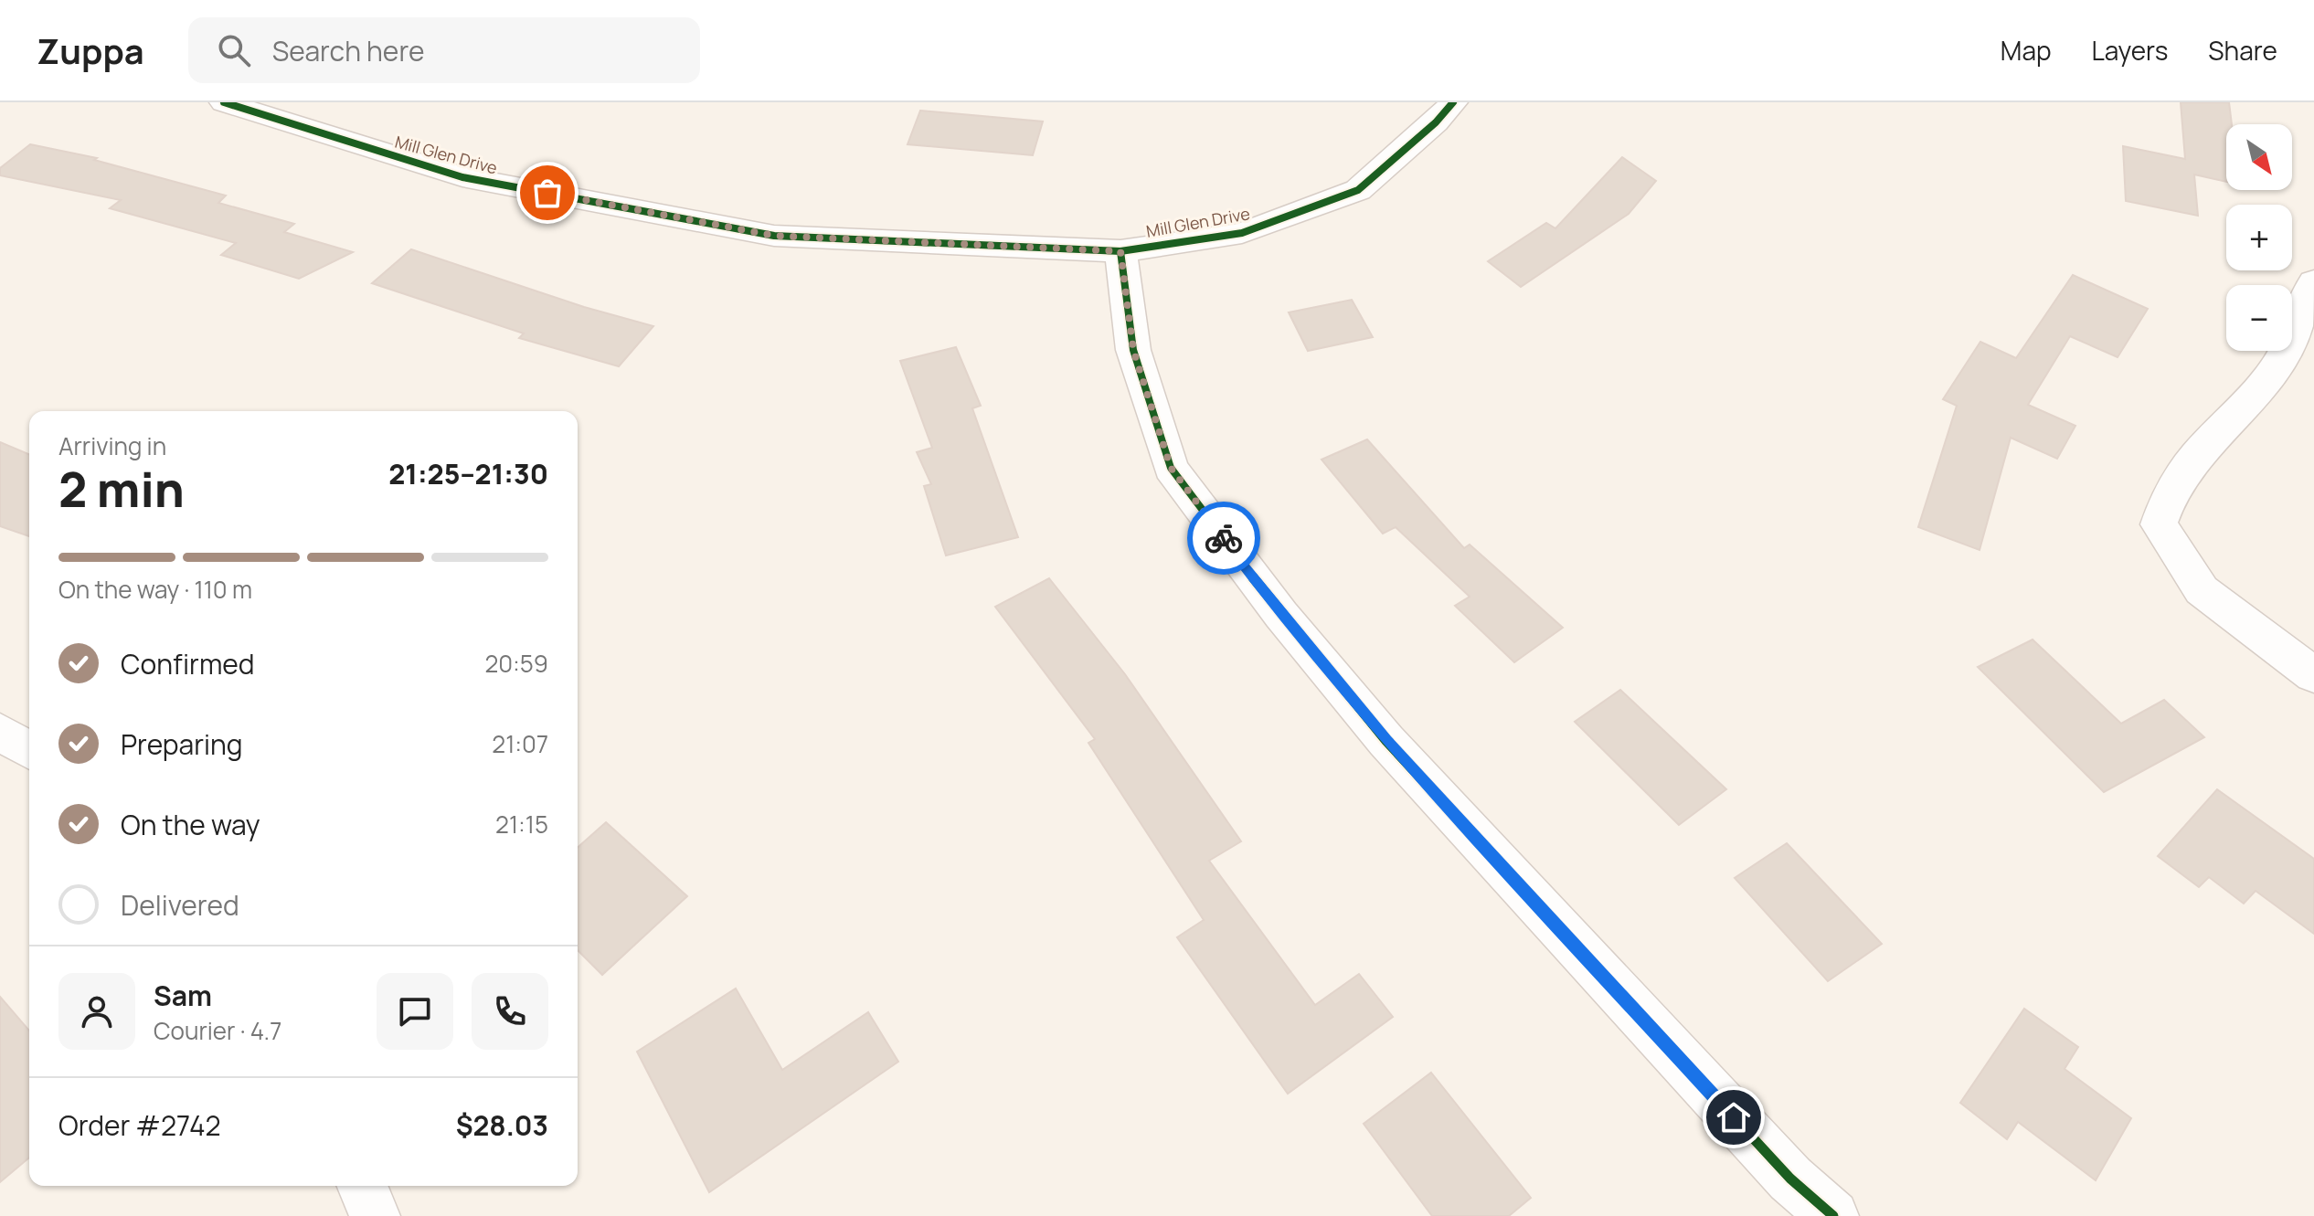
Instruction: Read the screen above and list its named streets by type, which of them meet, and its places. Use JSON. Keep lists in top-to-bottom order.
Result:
{
  "streets": {
    "street": ["Mill Glen Drive"]
  },
  "north": "bottom right",
  "page": {
    "header": "Zuppa",
    "search": "Search here",
    "nav": ["Map", "Layers", "Share"],
    "map_buttons": ["+", "−"],
    "heading": ["2 min", "Arriving in", "21:25–21:30"],
    "panel": [
      "Sam",
      "Courier · 4.7",
      "Order #2742",
      "$28.03"
    ],
    "bar": "On the way · 110 m",
    "list": [
      ["Confirmed", "20:59"],
      ["Preparing", "21:07"],
      ["On the way", "21:15"],
      "Delivered"
    ]
  }
}
